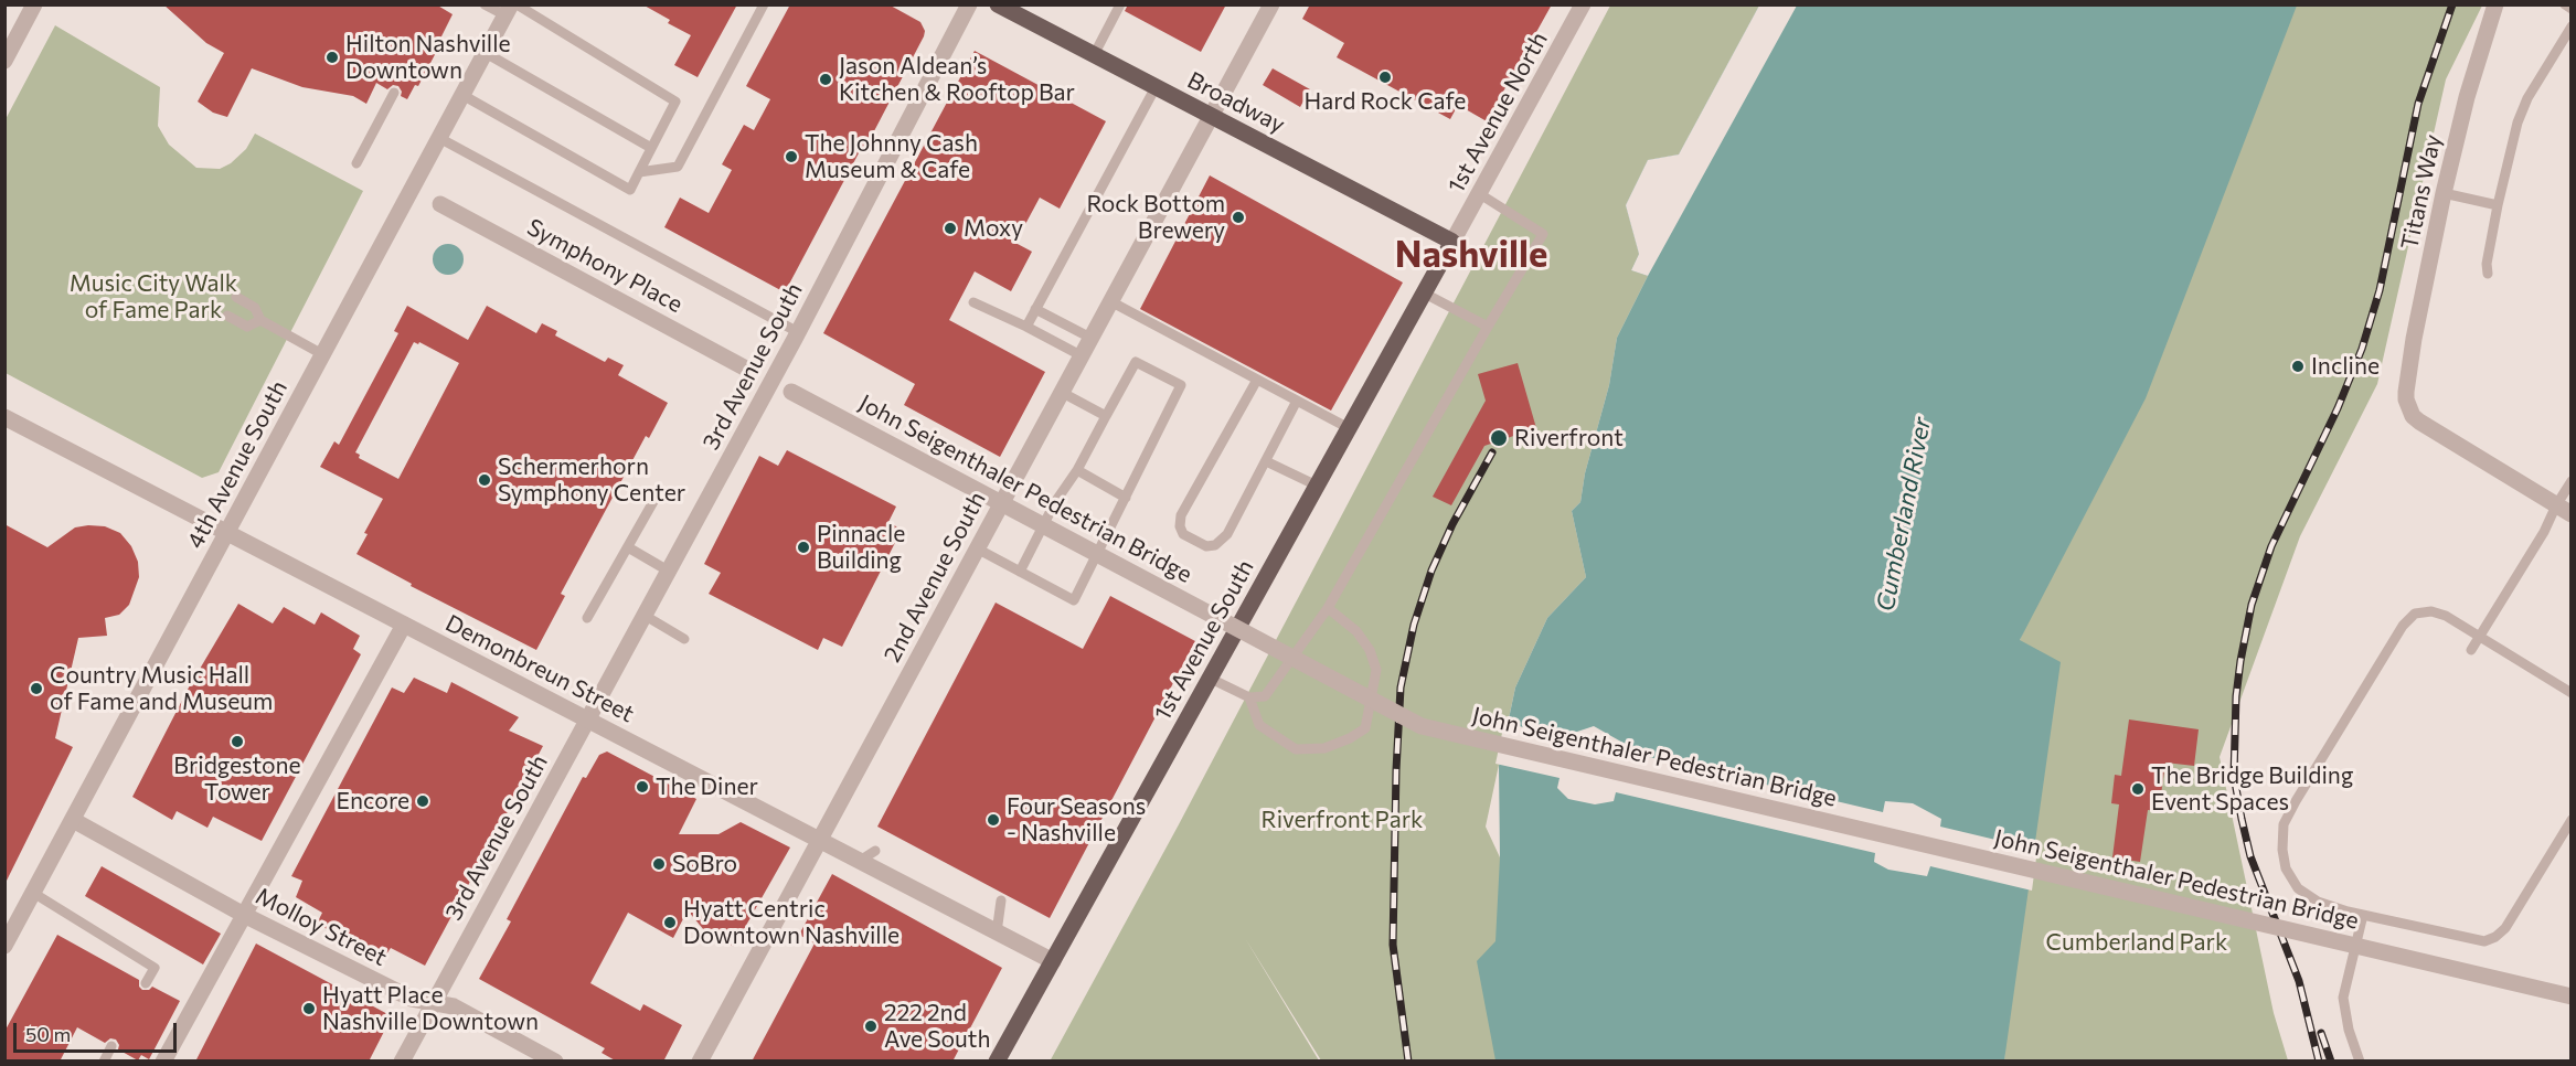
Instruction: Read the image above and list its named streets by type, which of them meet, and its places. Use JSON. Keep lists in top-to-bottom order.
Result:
{
  "streets": {
    "main road": ["Broadway", "1st Avenue South"],
    "street": [
      "1st Avenue North",
      "Titans Way",
      "Symphony Place",
      "3rd Avenue South",
      "4th Avenue South",
      "John Seigenthaler Pedestrian Bridge",
      "2nd Avenue South",
      "Demonbreun Street",
      "Molloy Street"
    ]
  },
  "crossings": [
    ["Broadway", "1st Avenue North"],
    ["Broadway", "2nd Avenue South"],
    ["Broadway", "1st Avenue South"],
    ["1st Avenue North", "1st Avenue South"],
    ["3rd Avenue South", "Demonbreun Street"],
    ["3rd Avenue South", "Molloy Street"],
    ["4th Avenue South", "Demonbreun Street"],
    ["4th Avenue South", "Molloy Street"],
    ["2nd Avenue South", "Demonbreun Street"],
    ["1st Avenue South", "Demonbreun Street"]
  ],
  "districts": ["Nashville"],
  "water": ["Cumberland River"],
  "parks": ["Music City Walk of Fame Park", "Riverfront Park", "Cumberland Park"],
  "places": [
    "Hilton Nashville Downtown",
    "Hard Rock Cafe",
    "Jason Aldean’s Kitchen & Rooftop Bar",
    "The Johnny Cash Museum & Cafe",
    "Rock Bottom Brewery",
    "Moxy",
    "Incline",
    "Riverfront",
    "Schermerhorn Symphony Center",
    "Pinnacle Building",
    "Country Music Hall of Fame and Museum",
    "Bridgestone Tower",
    "The Diner",
    "The Bridge Building Event Spaces",
    "Encore",
    "Four Seasons - Nashville",
    "SoBro",
    "Hyatt Centric Downtown Nashville",
    "Hyatt Place Nashville Downtown",
    "222 2nd Ave South"
  ],
  "scale_bar": "50 m"
}
